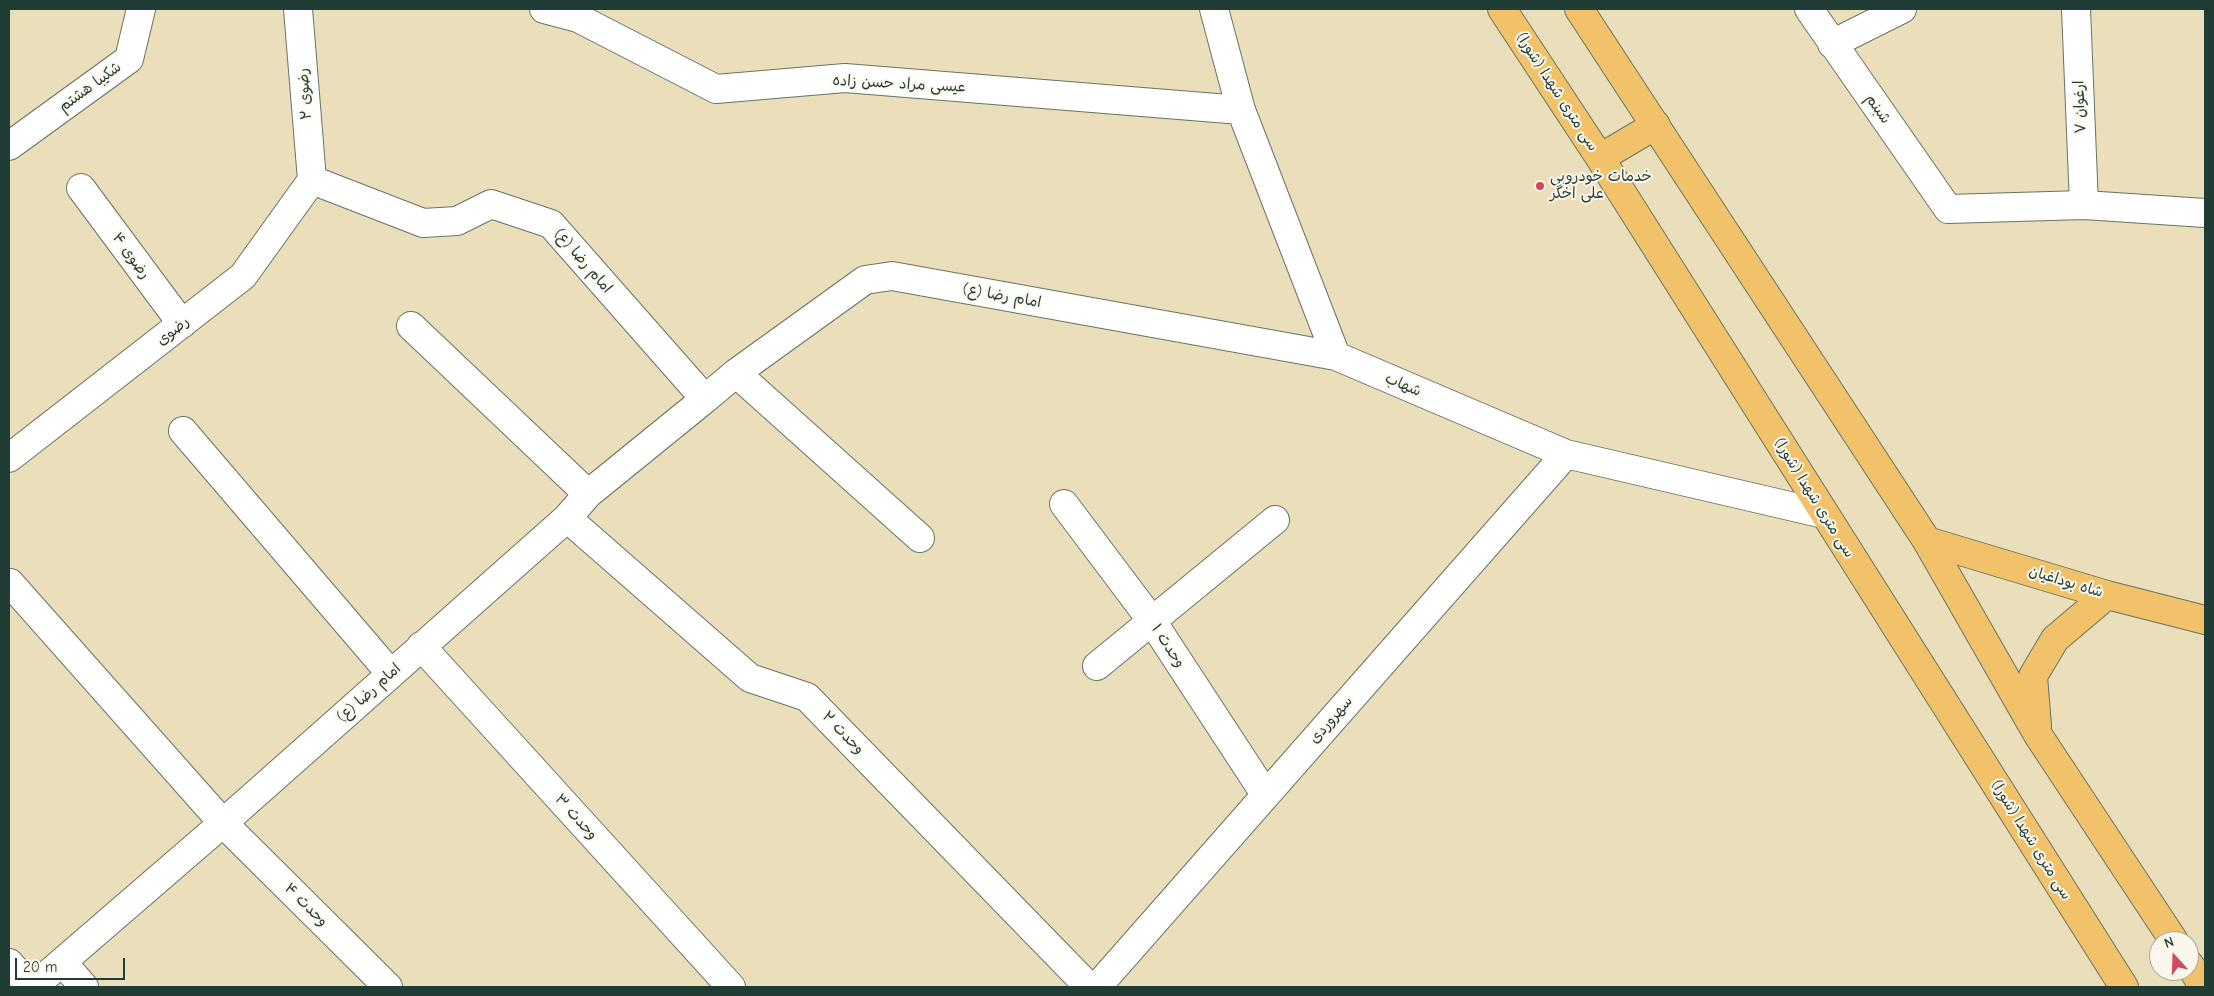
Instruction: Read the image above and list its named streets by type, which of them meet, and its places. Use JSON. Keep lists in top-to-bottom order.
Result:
{
  "streets": {
    "main road": ["سی متری شهدا (شورا)", "شاه بوداغیان"],
    "street": [
      "عیسی مراد حسن زاده",
      "شکیبا هشتم",
      "رضوی ۲",
      "ارغوان ۷",
      "شبنم",
      "رضوی ۴",
      "امام رضا (ع)",
      "رضوی",
      "شهاب",
      "وحدت ۱",
      "سهروردی",
      "وحدت ۲",
      "وحدت ۳",
      "وحدت ۴"
    ]
  },
  "crossings": [
    ["سی متری شهدا (شورا)", "شهاب"],
    ["رضوی ۲", "امام رضا (ع)"],
    ["رضوی ۲", "رضوی"],
    ["ارغوان ۷", "شبنم"],
    ["رضوی ۴", "رضوی"],
    ["امام رضا (ع)", "رضوی"],
    ["امام رضا (ع)", "شهاب"],
    ["امام رضا (ع)", "وحدت ۲"],
    ["امام رضا (ع)", "وحدت ۳"],
    ["امام رضا (ع)", "وحدت ۴"],
    ["شهاب", "سهروردی"],
    ["وحدت ۱", "سهروردی"]
  ],
  "places": ["خدمات خودرویی علی اخگر"],
  "scale_bar": "20 m",
  "north": "top"
}
